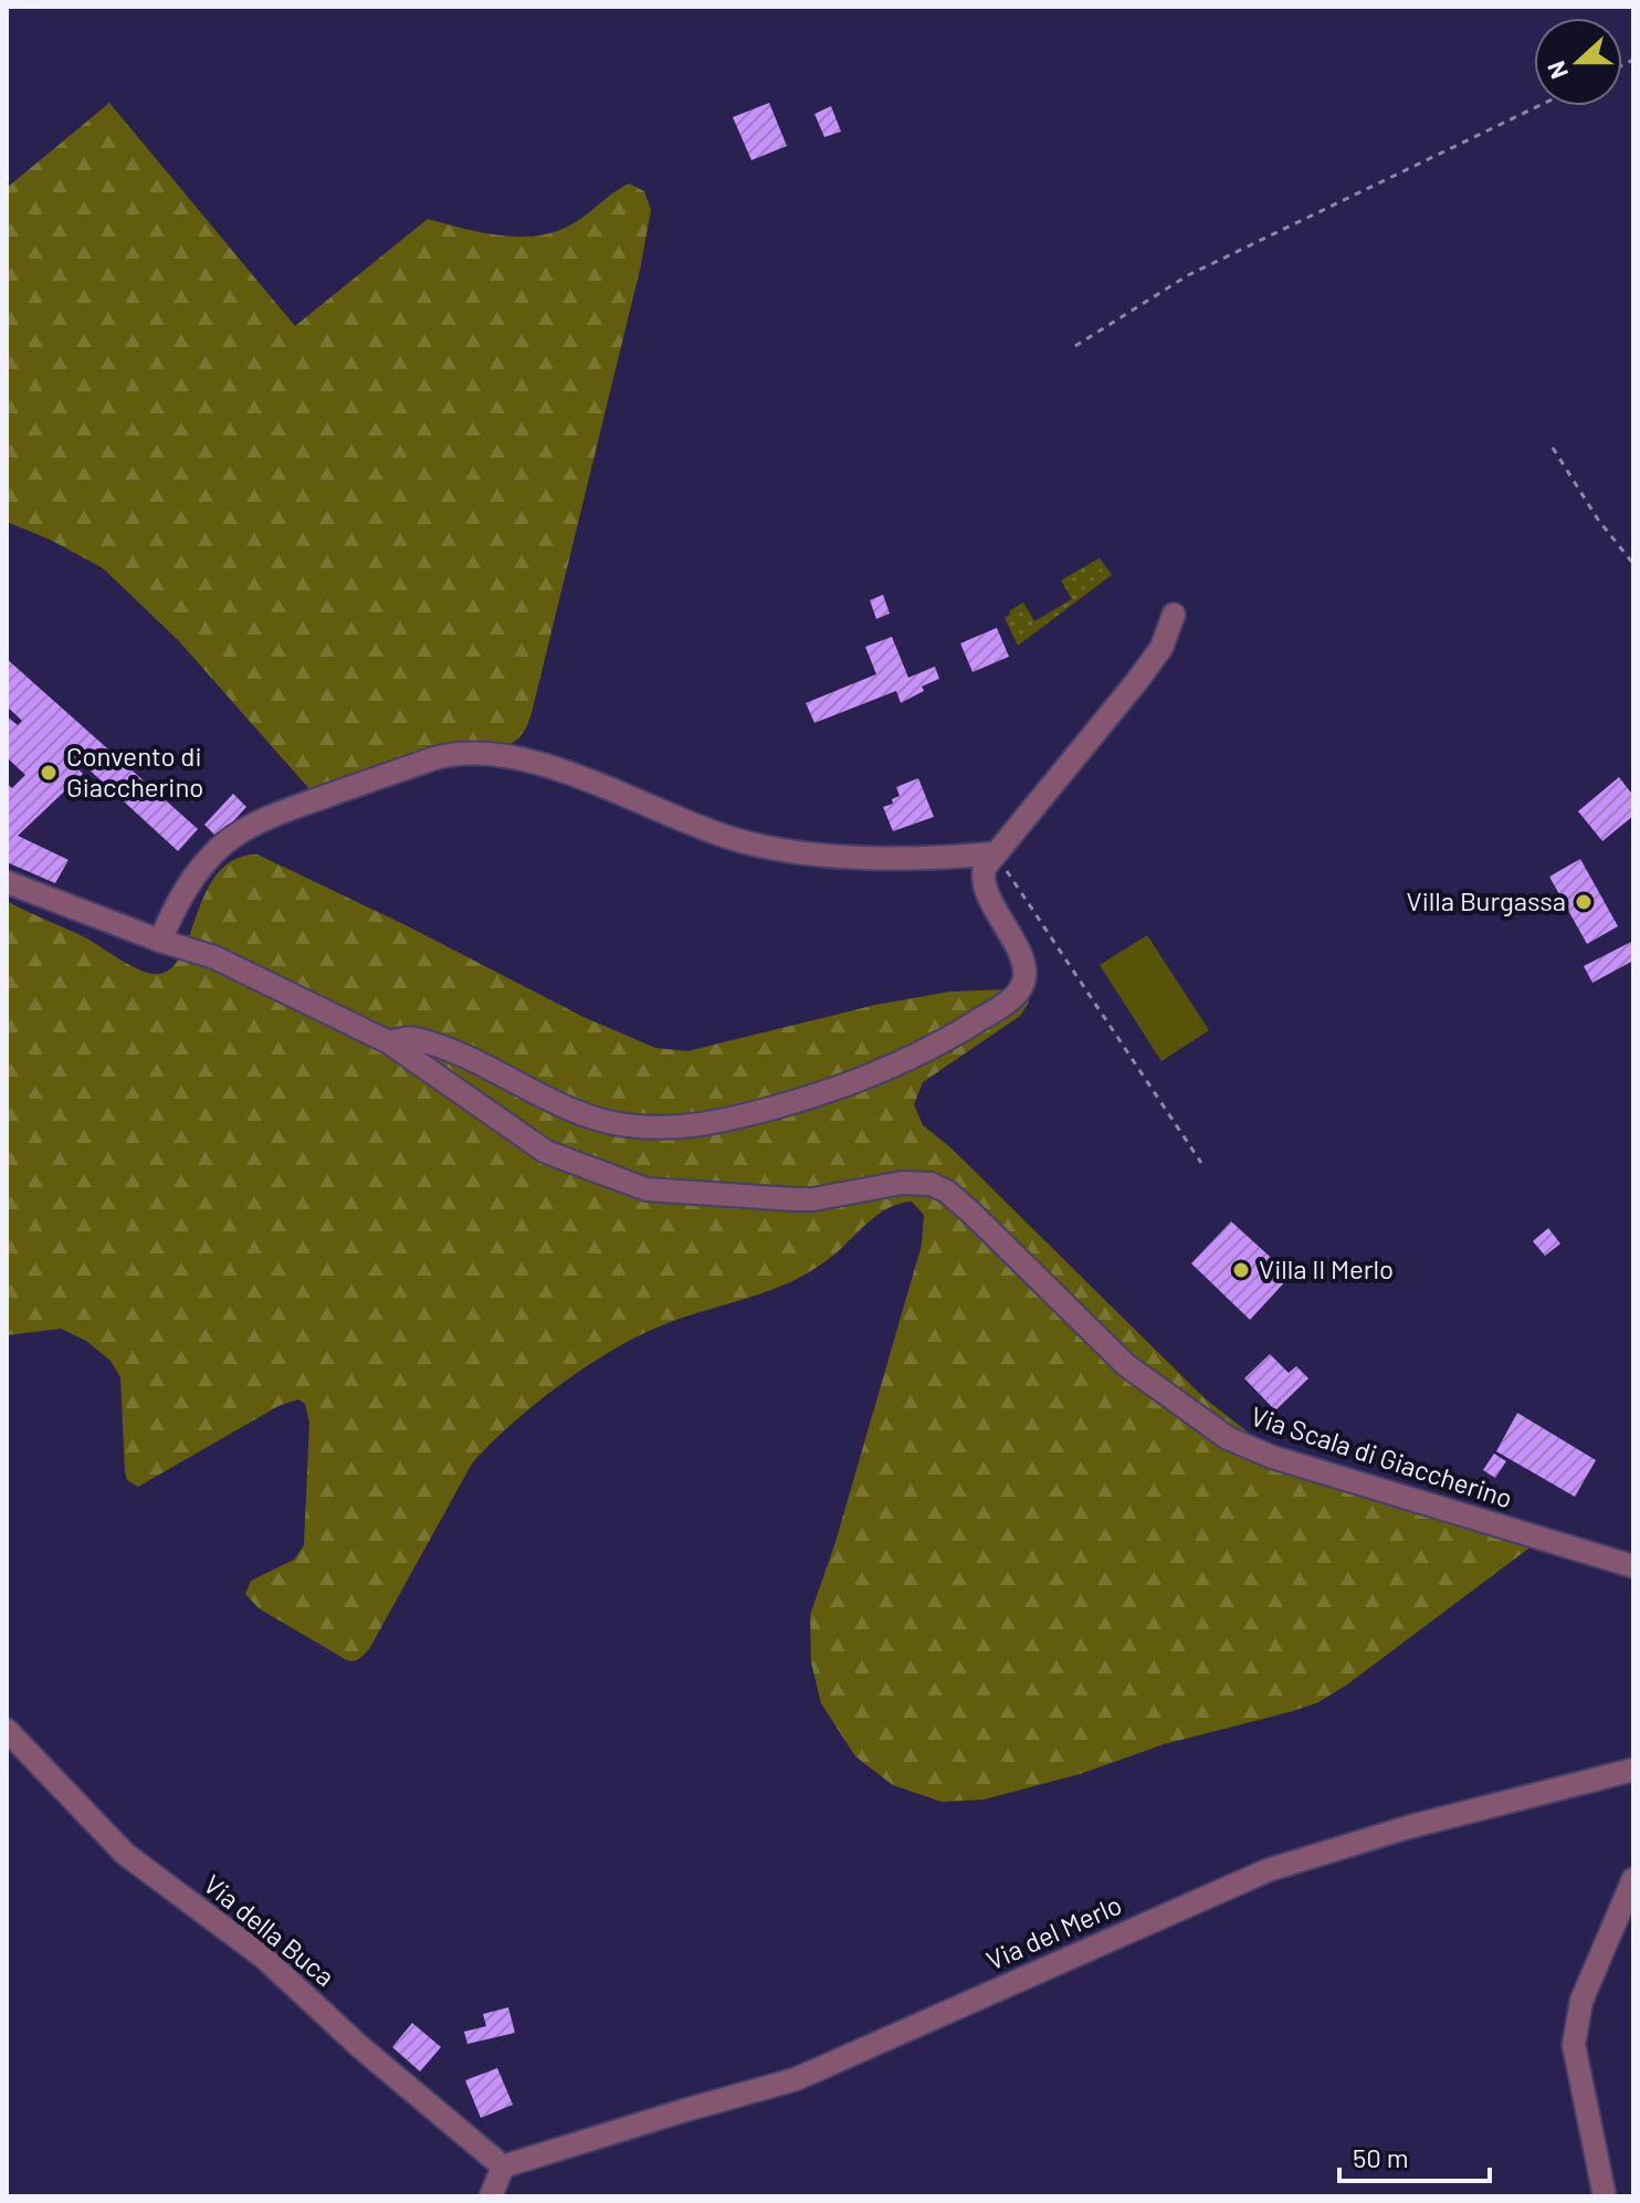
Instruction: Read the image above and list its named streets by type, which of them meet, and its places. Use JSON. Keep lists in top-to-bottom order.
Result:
{
  "streets": {
    "street": ["Via Scala di Giaccherino", "Via della Buca", "Via del Merlo"]
  },
  "crossings": [
    ["Via della Buca", "Via del Merlo"]
  ],
  "places": ["Convento di Giaccherino", "Villa Burgassa", "Villa Il Merlo"],
  "scale_bar": "50 m",
  "north": "left"
}
